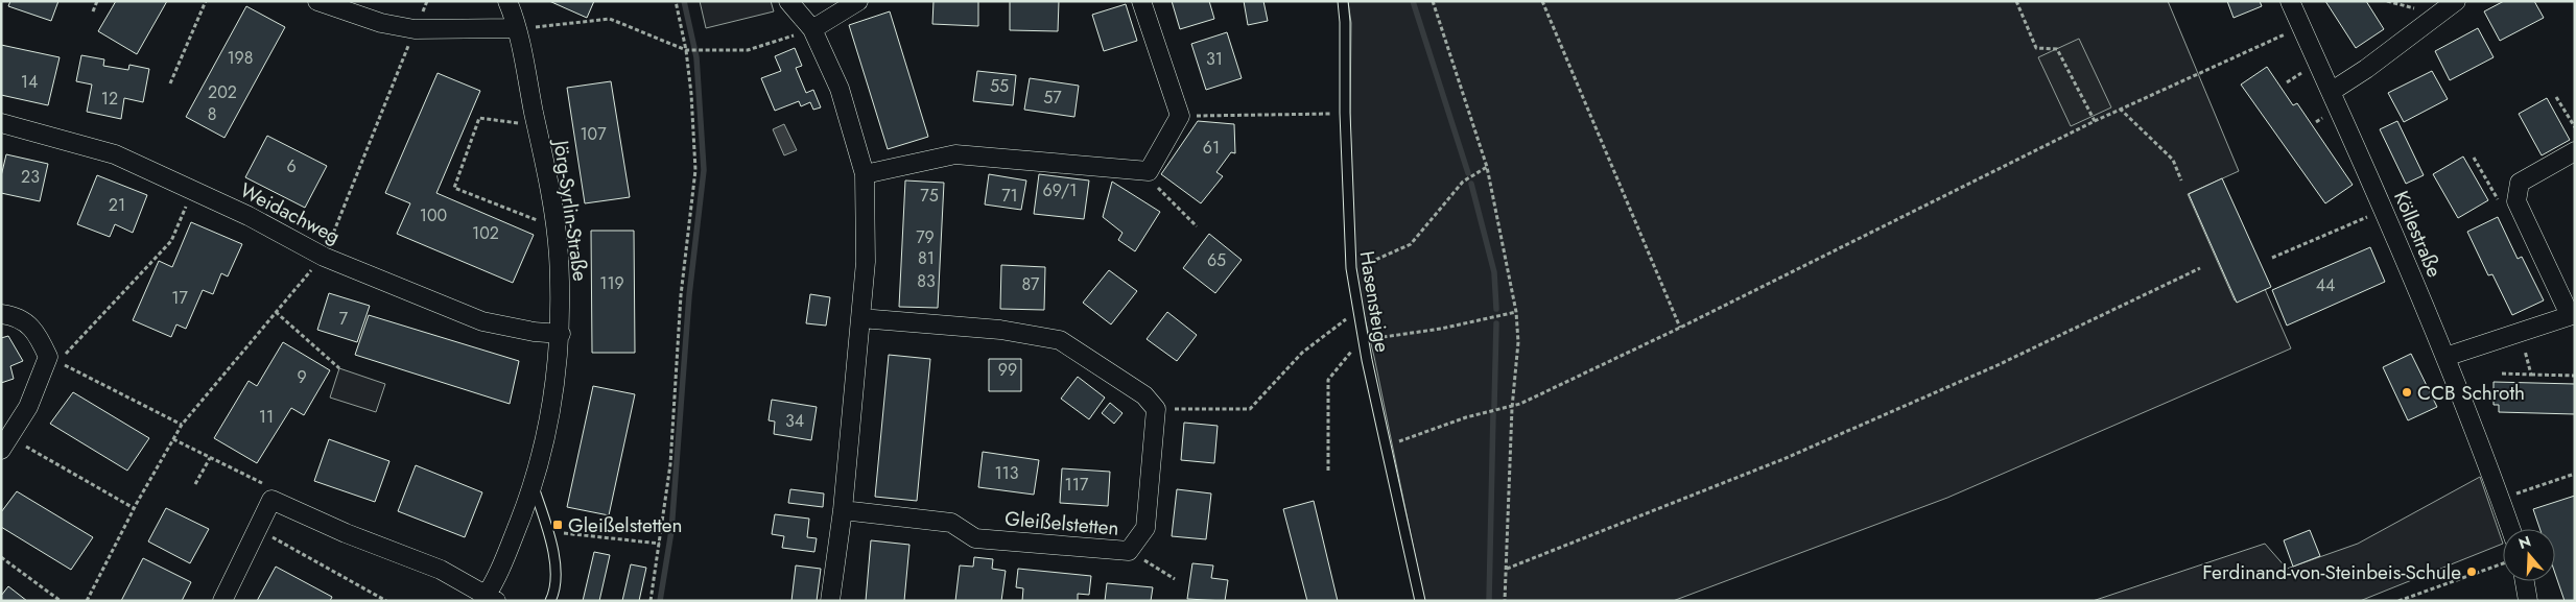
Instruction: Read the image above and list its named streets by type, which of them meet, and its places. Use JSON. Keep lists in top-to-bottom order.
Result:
{
  "streets": {
    "street": [
      "Jörg-Syrlin-Straße",
      "Weidachweg",
      "Köllestraße",
      "Gleißelstetten"
    ],
    "lane": ["Hasensteige"]
  },
  "crossings": [
    ["Jörg-Syrlin-Straße", "Weidachweg"]
  ],
  "places": {
    "other": ["CCB Schroth", "Ferdinand-von-Steinbeis-Schule"],
    "transit": ["Gleißelstetten"]
  },
  "house_numbers": [
    "198",
    "31",
    "14",
    "55",
    "202",
    "57",
    "12",
    "8",
    "107",
    "61",
    "6",
    "23",
    "69/1",
    "75",
    "71",
    "21",
    "100",
    "102",
    "79",
    "81",
    "65",
    "83",
    "119",
    "87",
    "44",
    "17",
    "7",
    "99",
    "9",
    "11",
    "34",
    "113",
    "117"
  ],
  "north": "top"
}
